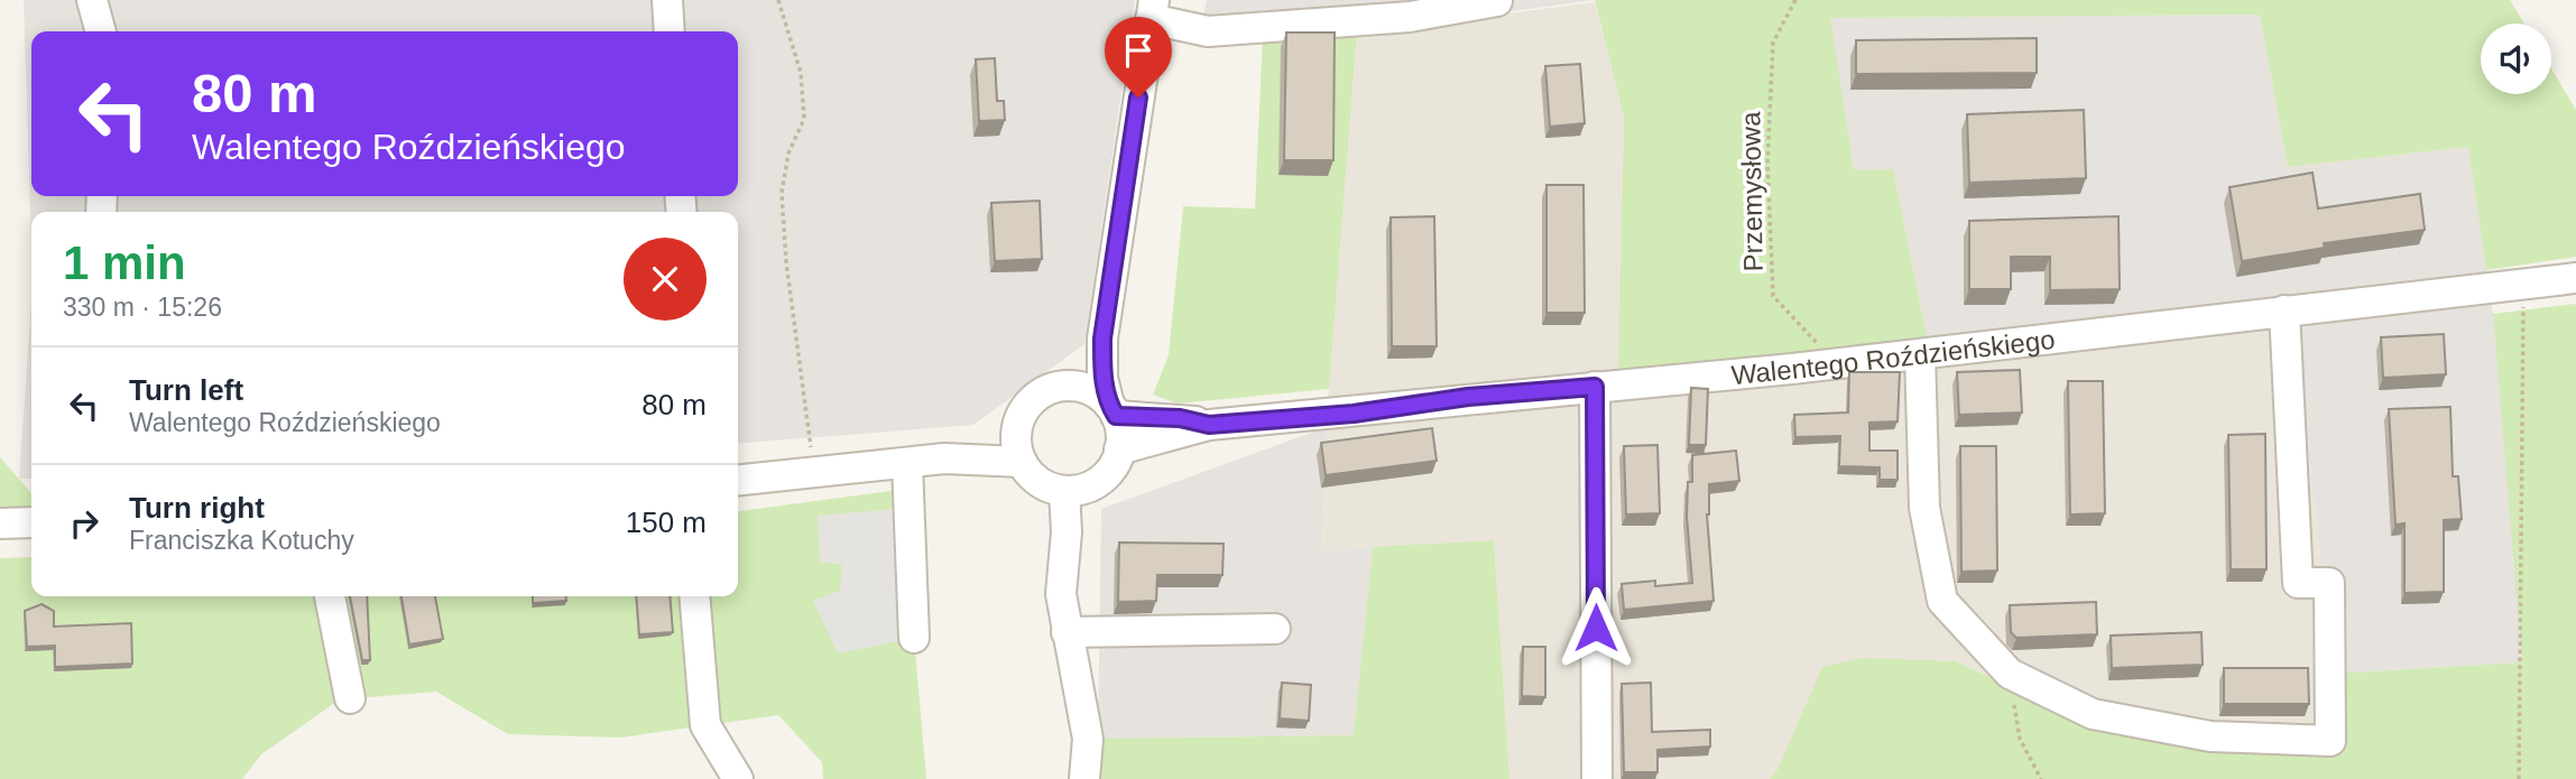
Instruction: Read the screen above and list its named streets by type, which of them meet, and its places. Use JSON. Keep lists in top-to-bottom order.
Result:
{
  "streets": {
    "street": ["Walentego Roździeńskiego"],
    "path": ["Przemysłowa"]
  },
  "crossings": [
    ["Przemysłowa", "Walentego Roździeńskiego"]
  ],
  "page": {
    "turn": ["80 m", "Walentego Roździeńskiego"],
    "heading": ["1 min", "330 m · 15:26"],
    "list": [
      {
        "name": "Turn left",
        "note": "Walentego Roździeńskiego",
        "value": "80 m"
      },
      {
        "name": "Turn right",
        "note": "Franciszka Kotuchy",
        "value": "150 m"
      }
    ]
  }
}
